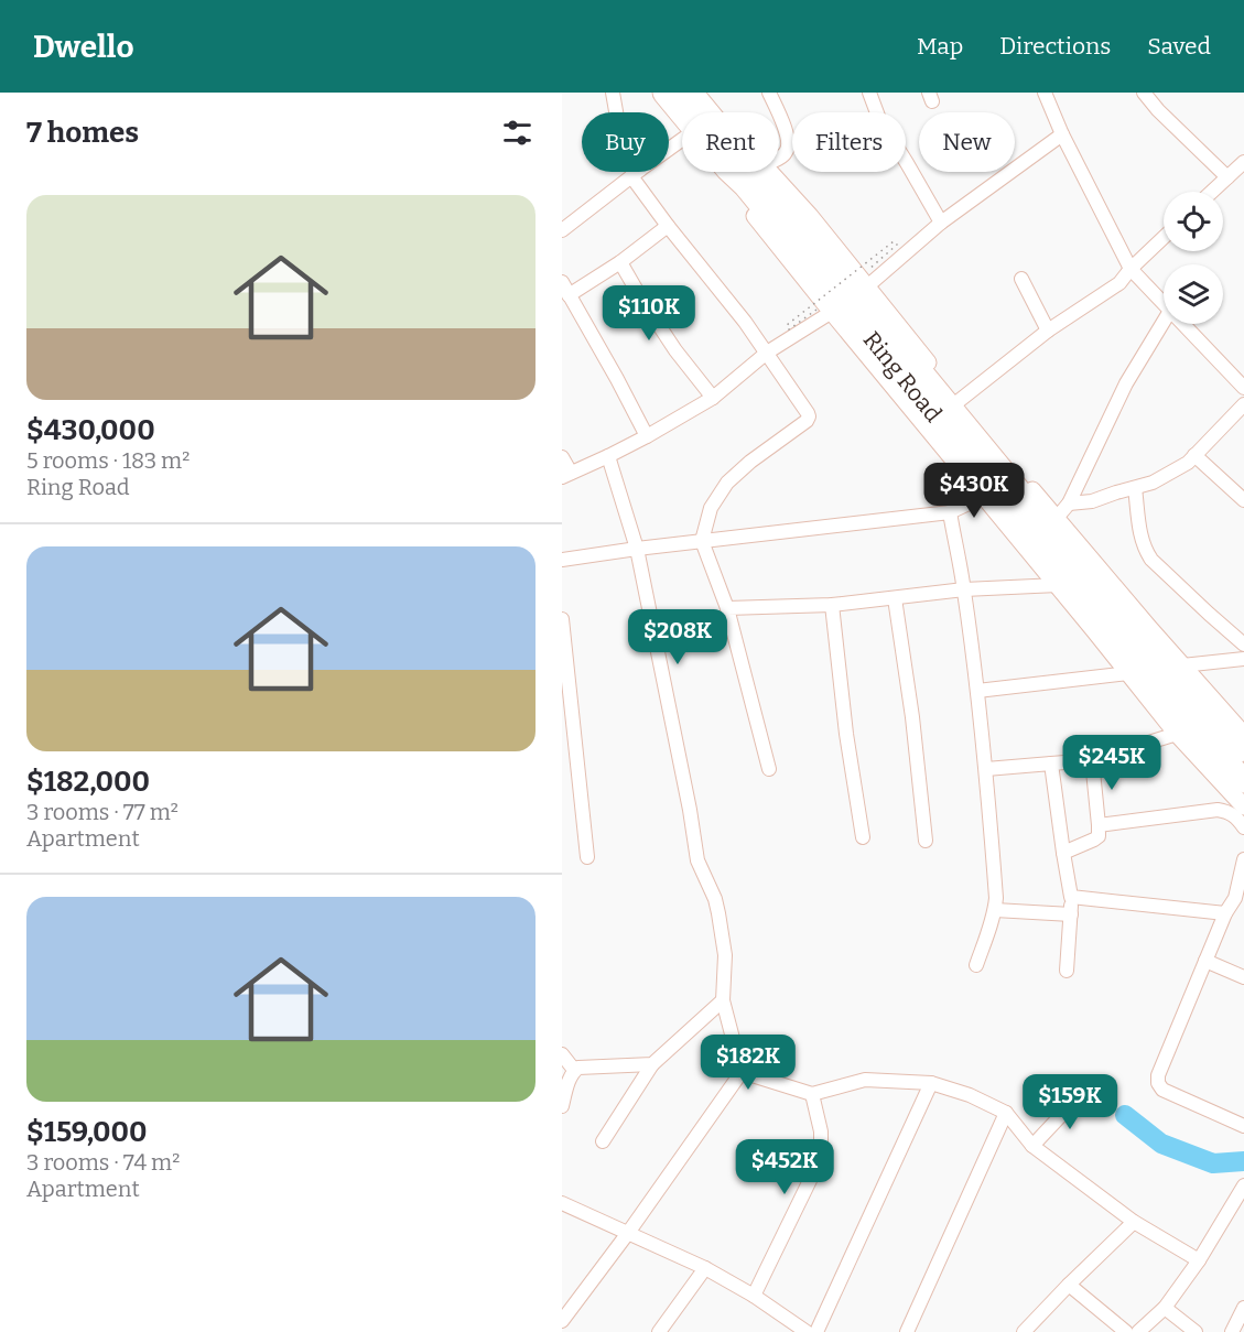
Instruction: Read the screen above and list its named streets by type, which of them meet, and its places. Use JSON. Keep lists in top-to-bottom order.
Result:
{
  "streets": {
    "highway": ["Ring Road"]
  },
  "page": {
    "header": "Dwello",
    "nav": ["Map", "Directions", "Saved"],
    "heading": "7 homes",
    "chip": [
      "Buy",
      "Rent",
      "Filters",
      "New"
    ],
    "list": [
      {
        "name": "$430,000",
        "note": "5 rooms · 183 m² · Ring Road"
      },
      {
        "name": "$182,000",
        "note": "3 rooms · 77 m² · Apartment"
      },
      {
        "name": "$159,000",
        "note": "3 rooms · 74 m² · Apartment"
      }
    ],
    "price": [
      "$110K",
      "$430K",
      "$208K",
      "$245K",
      "$182K",
      "$159K",
      "$452K"
    ]
  }
}
